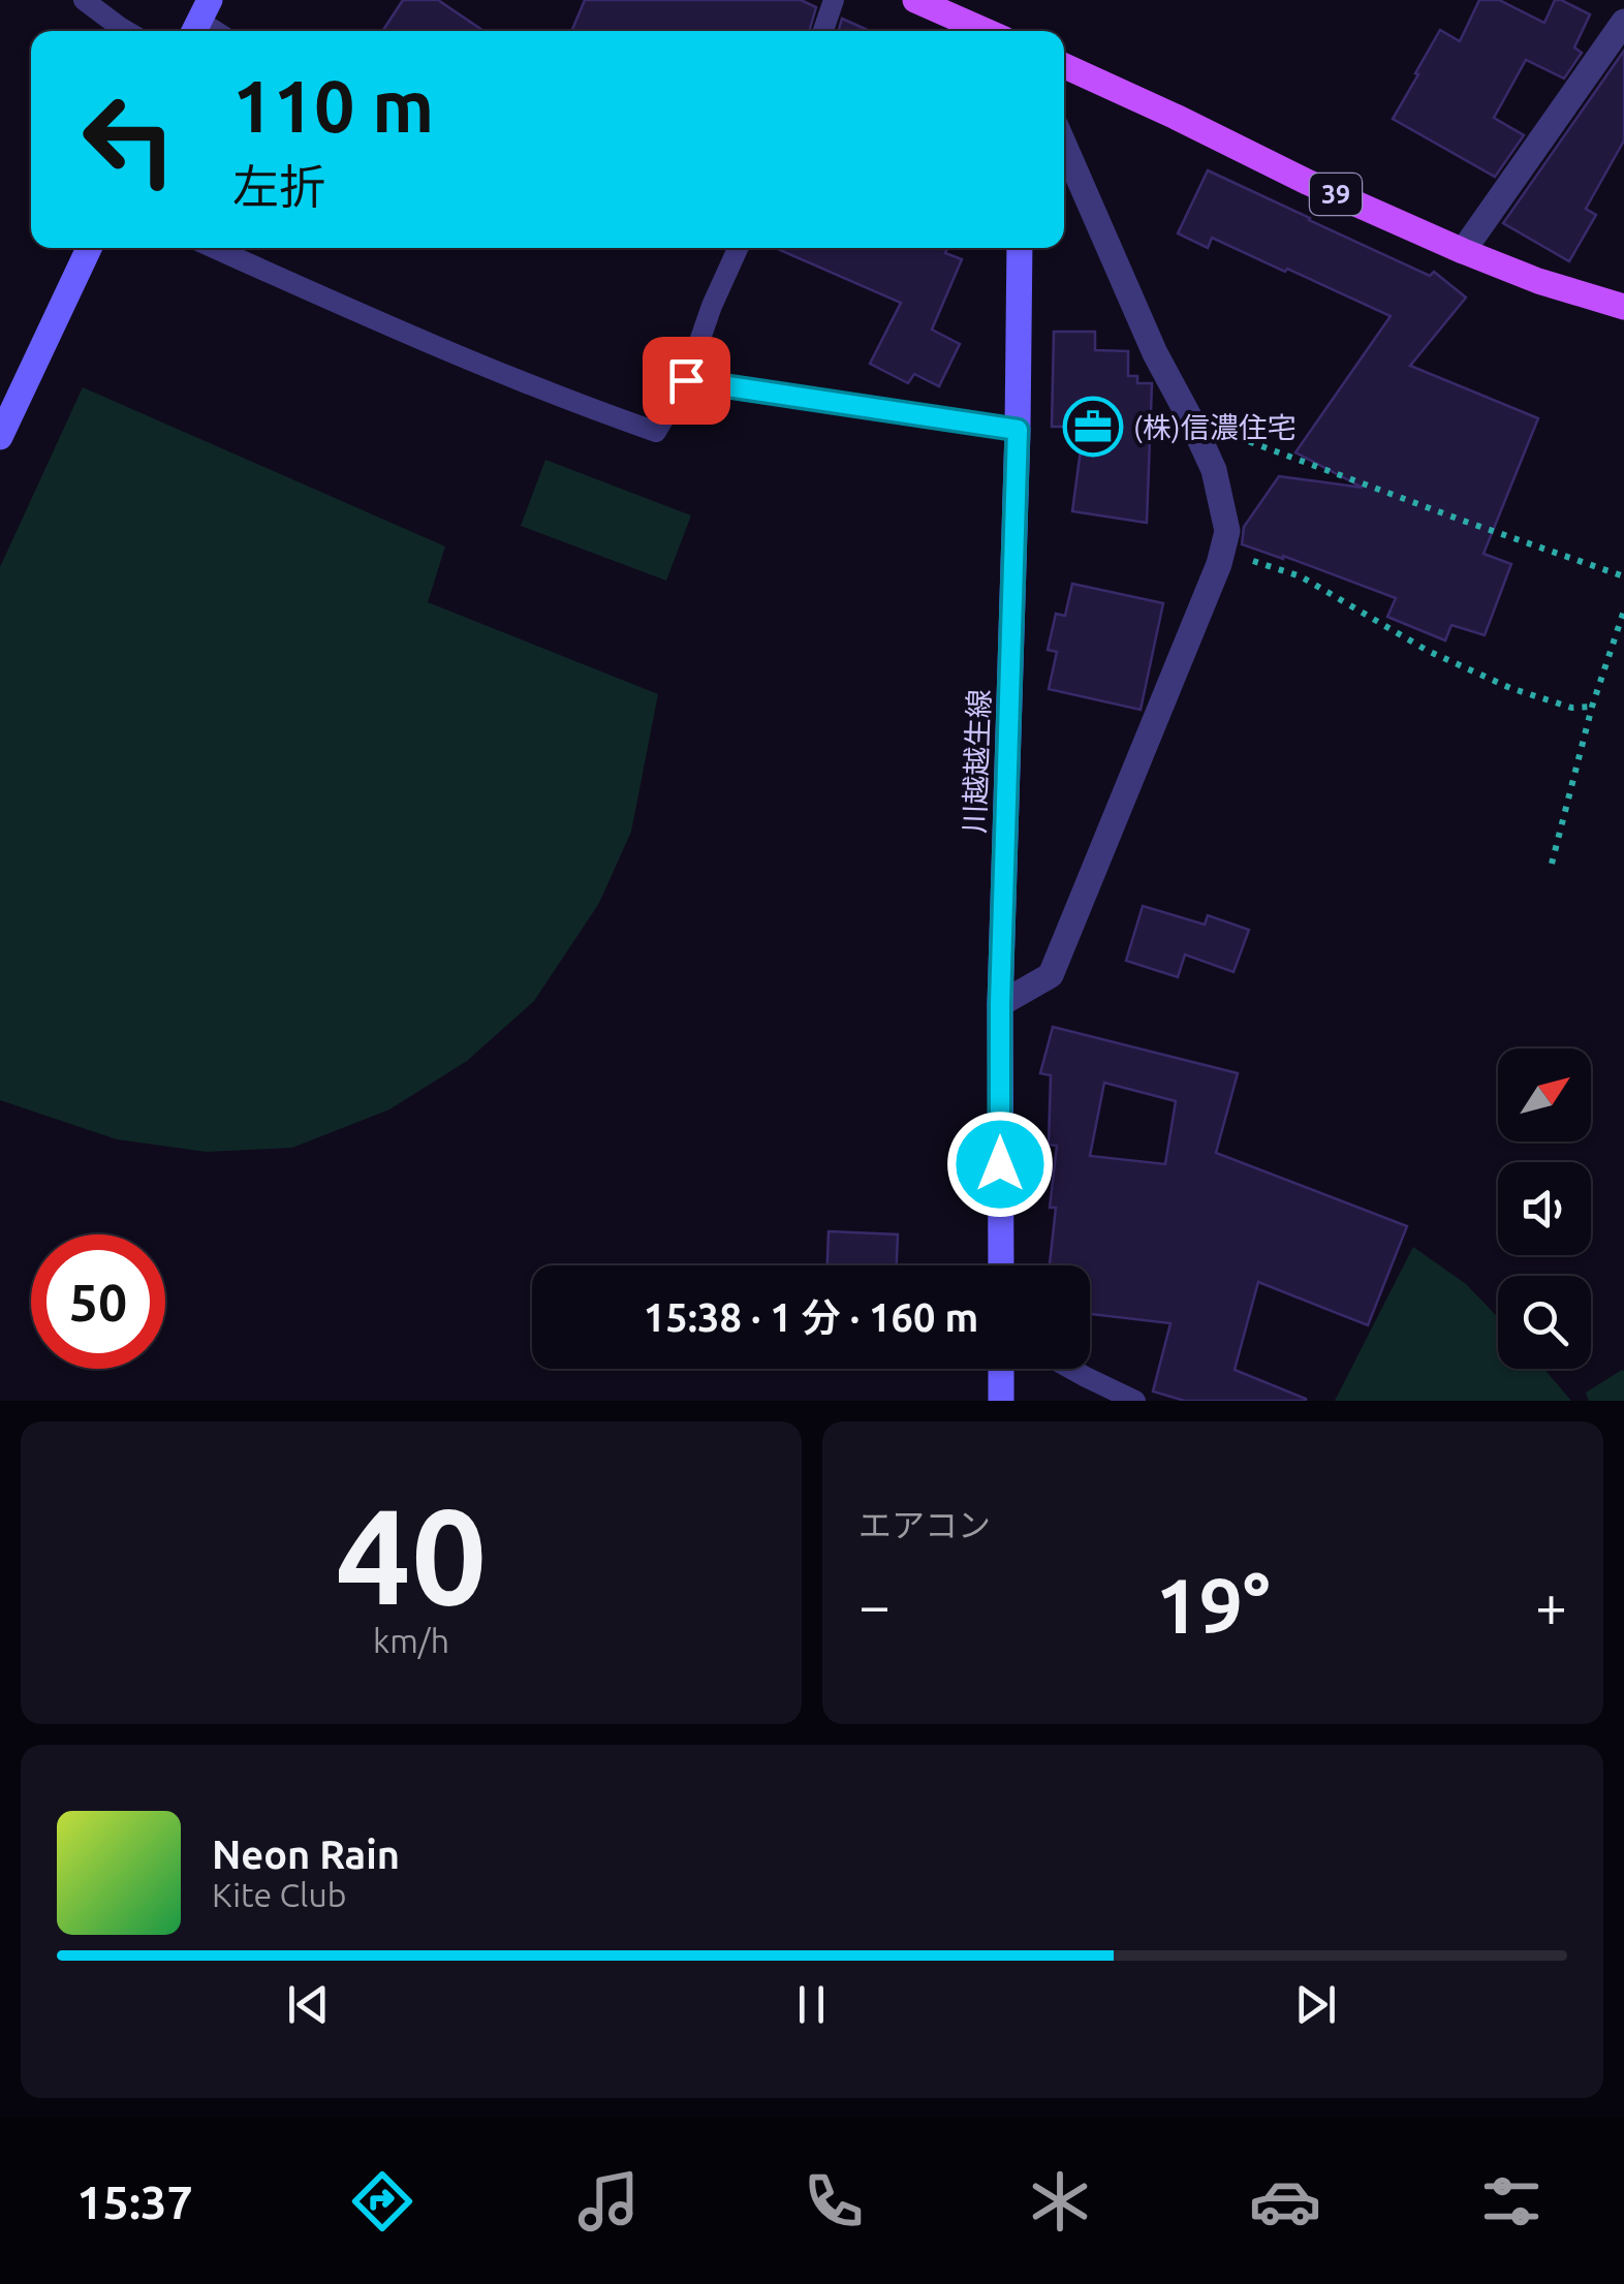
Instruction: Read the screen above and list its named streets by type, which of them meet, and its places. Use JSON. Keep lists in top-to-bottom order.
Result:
{
  "streets": {
    "main road": ["39", "川越越生線"]
  },
  "places": {
    "office": ["(株)信濃住宅"]
  },
  "north": "top right",
  "page": {
    "turn": ["110 m", "左折"],
    "limit": "50",
    "trip": "15:38 · 1 分 · 160 m",
    "tile": [
      ["40", "km/h"],
      "エアコン"
    ],
    "heat": ["−", "19°", "+"],
    "song": ["Neon Rain", "Kite Club"],
    "tabs": "15:37"
  }
}
